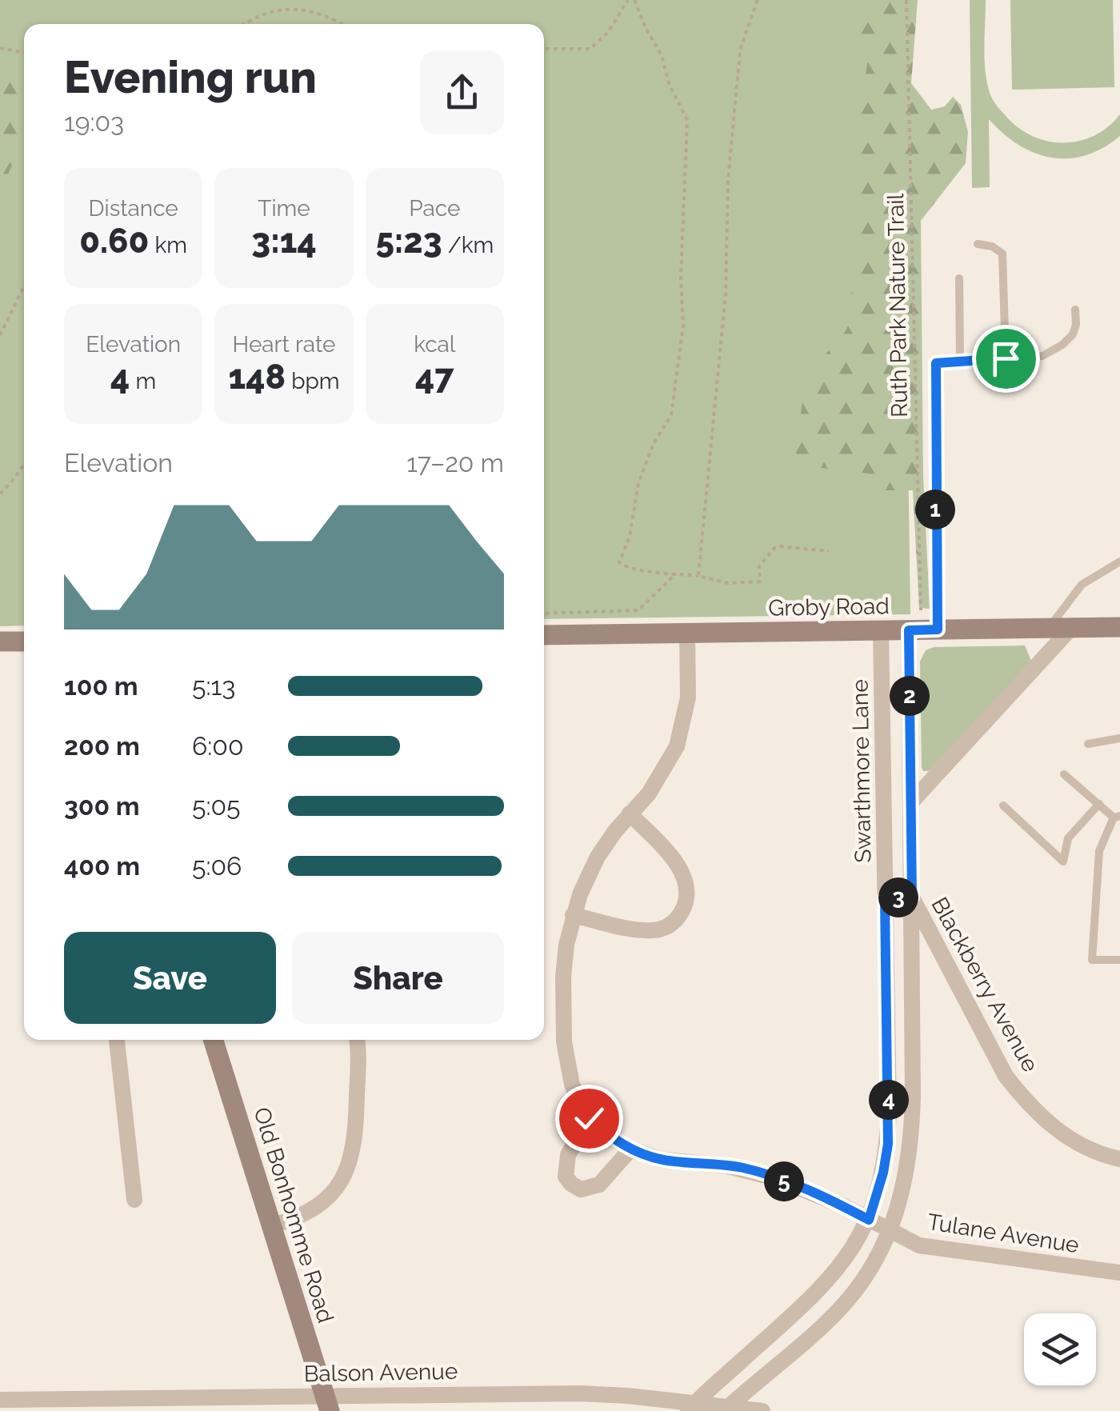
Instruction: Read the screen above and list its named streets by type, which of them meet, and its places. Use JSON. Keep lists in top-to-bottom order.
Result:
{
  "streets": {
    "street": [
      "Groby Road",
      "Swarthmore Lane",
      "Blackberry Avenue",
      "Old Bonhomme Road",
      "Tulane Avenue",
      "Balson Avenue"
    ],
    "path": ["Ruth Park Nature Trail"]
  },
  "crossings": [
    ["Groby Road", "Swarthmore Lane"],
    ["Groby Road", "Tulane Avenue"],
    ["Swarthmore Lane", "Blackberry Avenue"],
    ["Swarthmore Lane", "Tulane Avenue"],
    ["Swarthmore Lane", "Balson Avenue"],
    ["Old Bonhomme Road", "Balson Avenue"]
  ],
  "page": {
    "heading": ["Evening run", "19:03"],
    "stats": [
      ["Distance", "0.60 km"],
      ["Time", "3:14"],
      ["Pace", "5:23 /km"],
      ["Elevation", "4 m"],
      ["Heart rate", "148 bpm"],
      ["kcal", "47"]
    ],
    "chart": ["Elevation", "17–20 m"],
    "pins": [
      "1",
      "2",
      "3",
      "4",
      "5"
    ],
    "list": [
      {
        "name": "100 m",
        "note": "5:13"
      },
      {
        "name": "200 m",
        "note": "6:00"
      },
      {
        "name": "300 m",
        "note": "5:05"
      },
      {
        "name": "400 m",
        "note": "5:06"
      }
    ],
    "buttons": ["Save", "Share"]
  }
}
